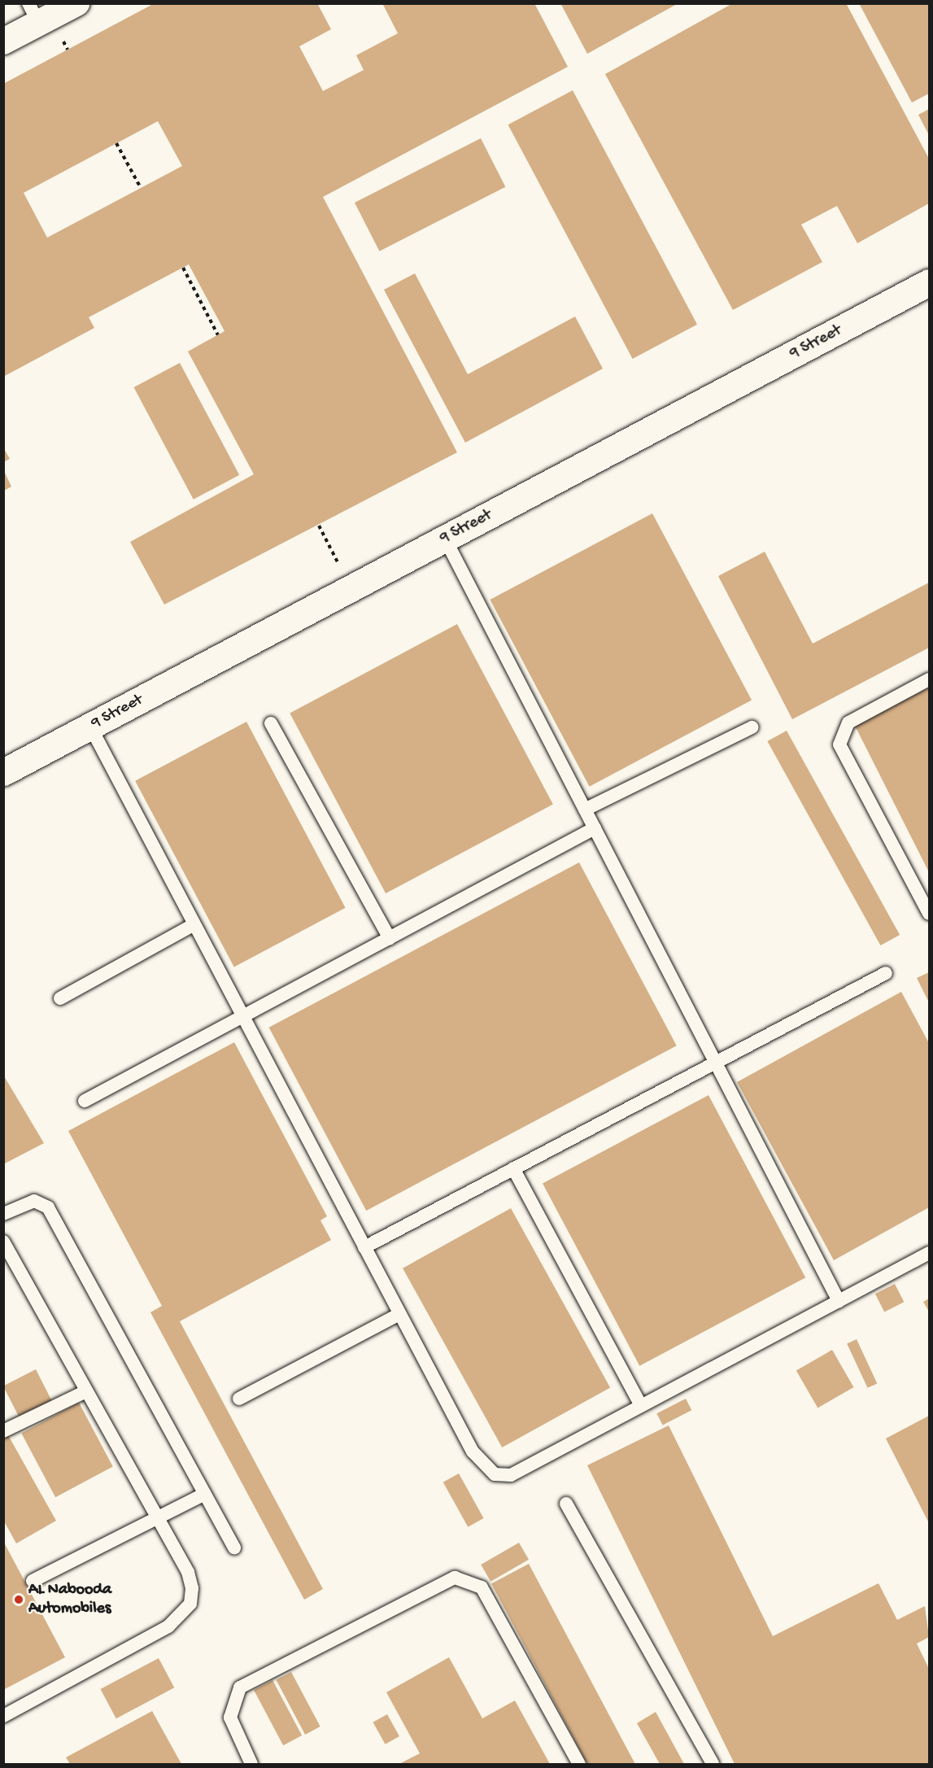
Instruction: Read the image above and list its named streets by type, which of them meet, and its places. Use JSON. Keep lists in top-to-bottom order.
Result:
{
  "streets": {
    "street": ["9 Street"]
  },
  "places": ["AL Nabooda Automobiles"]
}
